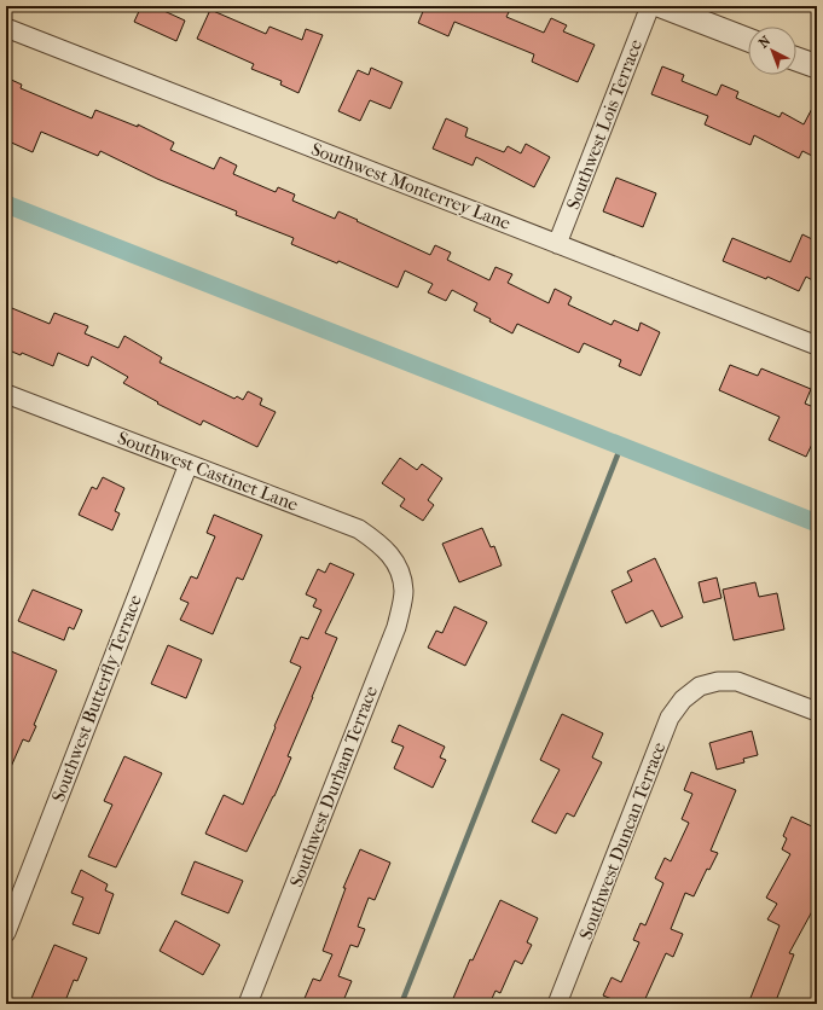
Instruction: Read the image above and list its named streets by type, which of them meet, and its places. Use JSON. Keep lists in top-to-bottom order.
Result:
{
  "streets": {
    "street": [
      "Southwest Lois Terrace",
      "Southwest Monterrey Lane",
      "Southwest Castinet Lane",
      "Southwest Butterfly Terrace",
      "Southwest Durham Terrace",
      "Southwest Duncan Terrace"
    ]
  },
  "crossings": [
    ["Southwest Lois Terrace", "Southwest Monterrey Lane"],
    ["Southwest Castinet Lane", "Southwest Butterfly Terrace"],
    ["Southwest Castinet Lane", "Southwest Durham Terrace"]
  ],
  "north": "top left"
}
